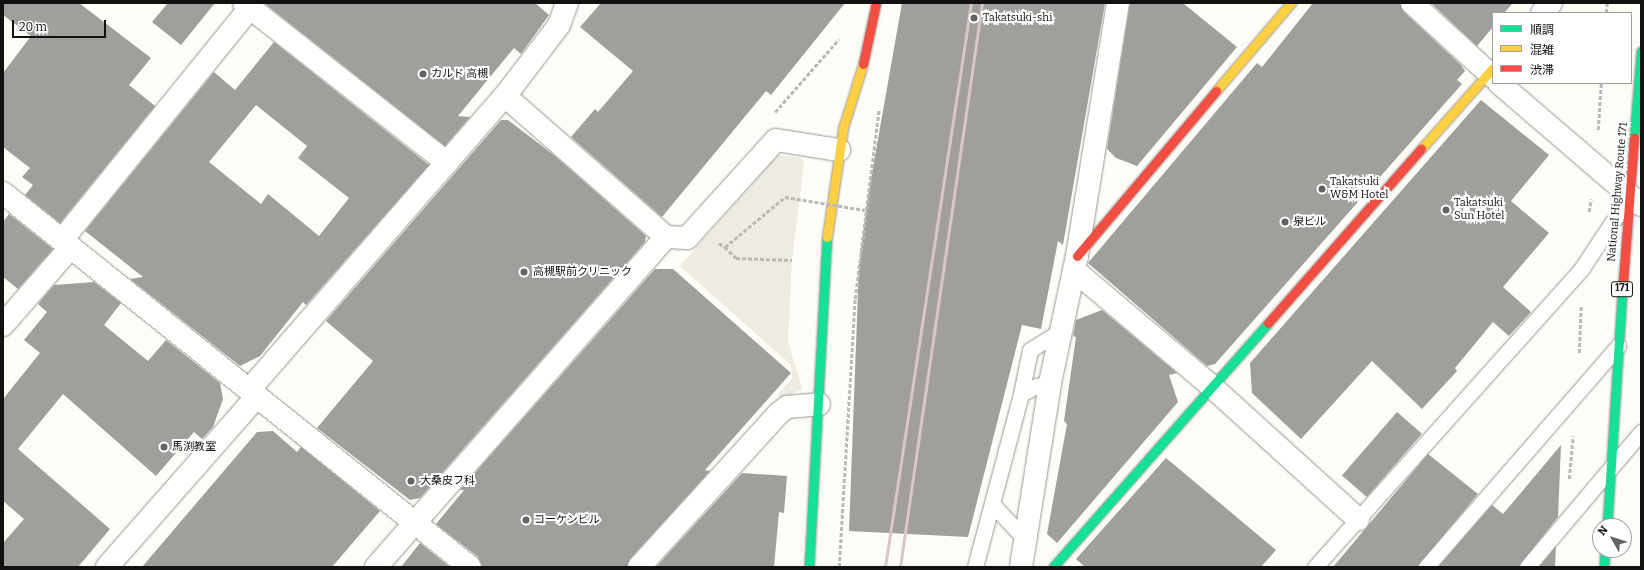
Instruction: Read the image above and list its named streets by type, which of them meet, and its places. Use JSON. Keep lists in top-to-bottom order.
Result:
{
  "streets": {
    "main road": ["National Highway Route 171", "171"]
  },
  "places": [
    "Takatsuki-shi",
    "カルド 高槻",
    "Takatsuki W&M Hotel",
    "Takatsuki Sun Hotel",
    "泉ビル",
    "高槻駅前クリニック",
    "馬渕教室",
    "大桑皮フ科",
    "コーケンビル"
  ],
  "legend": ["順調", "混雑", "渋滞"],
  "scale_bar": "20 m",
  "north": "top left"
}
